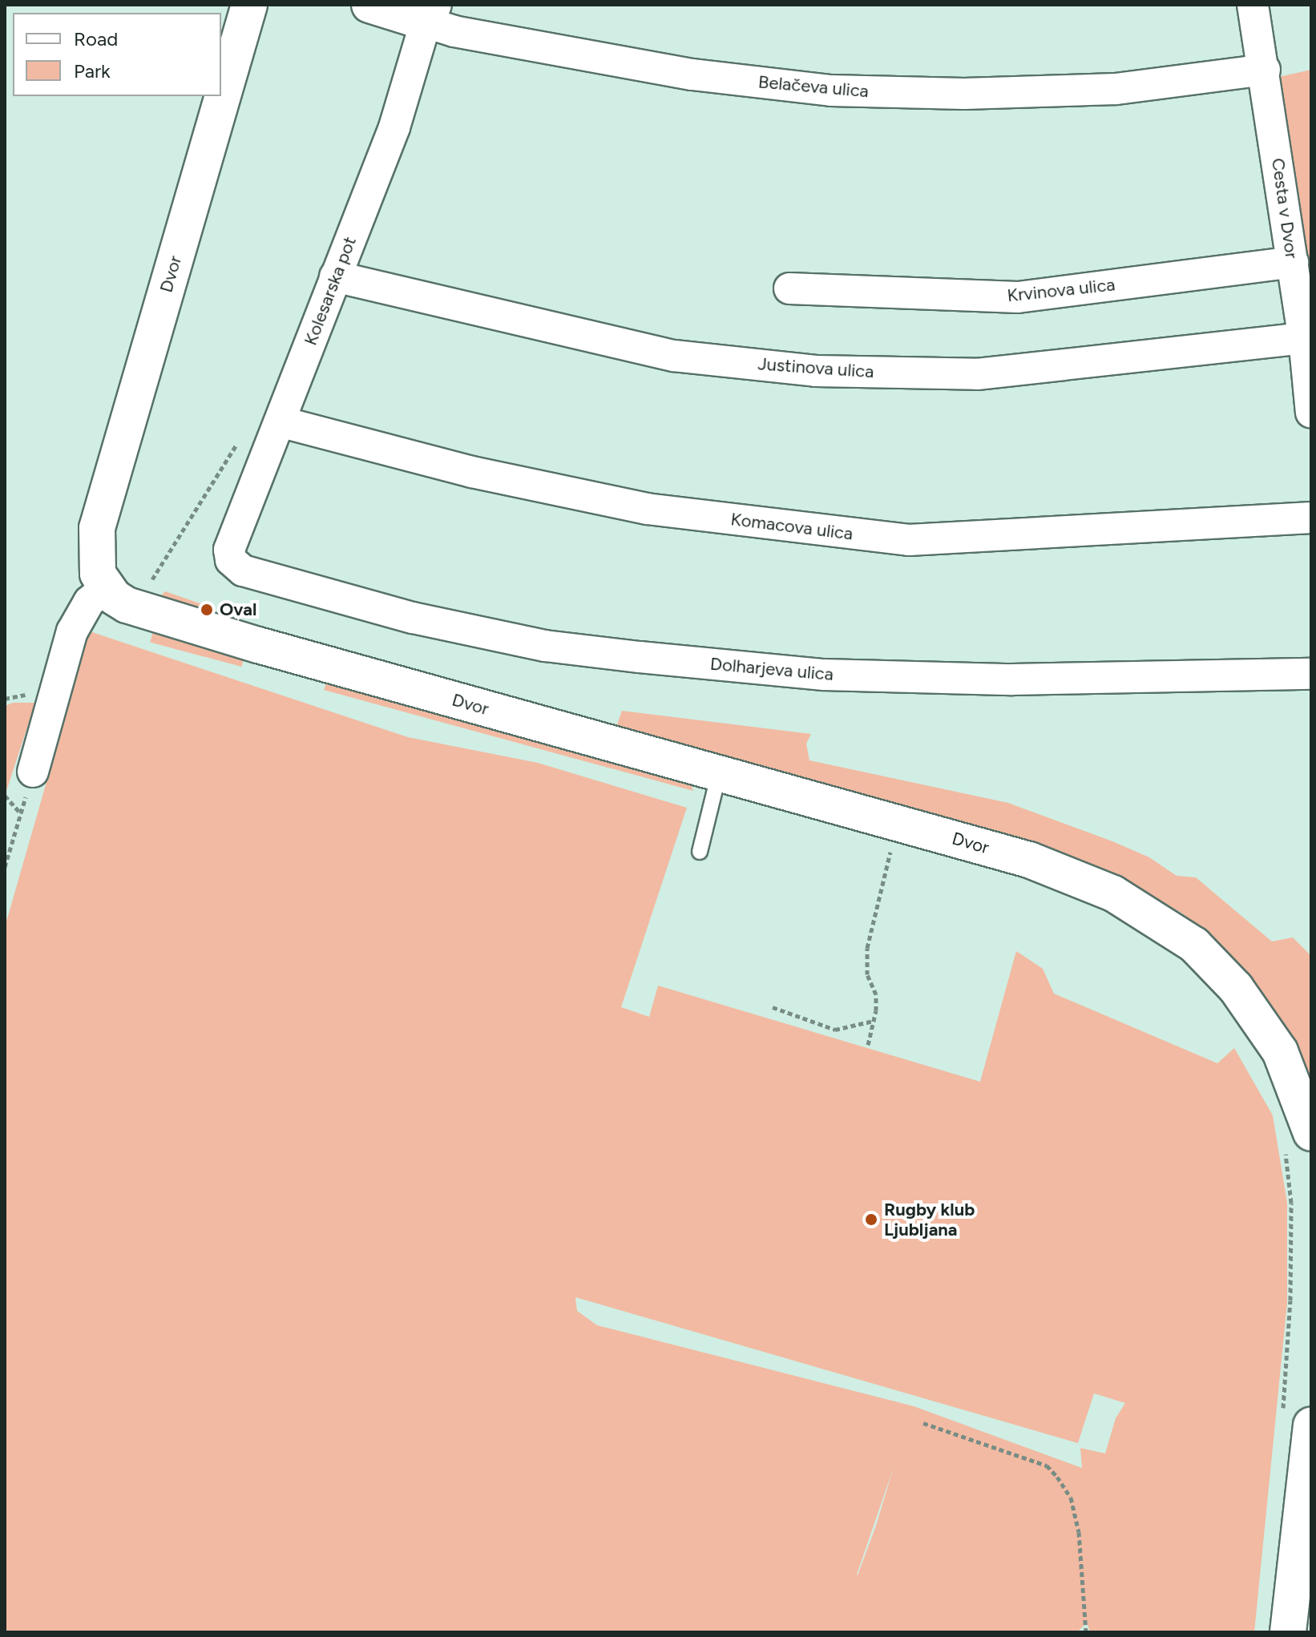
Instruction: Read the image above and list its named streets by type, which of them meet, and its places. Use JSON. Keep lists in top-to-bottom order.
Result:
{
  "streets": {
    "street": [
      "Belačeva ulica",
      "Cesta v Dvor",
      "Dvor",
      "Krvinova ulica",
      "Kolesarska pot",
      "Justinova ulica",
      "Komacova ulica",
      "Dolharjeva ulica"
    ]
  },
  "crossings": [
    ["Belačeva ulica", "Cesta v Dvor"],
    ["Belačeva ulica", "Kolesarska pot"],
    ["Cesta v Dvor", "Krvinova ulica"],
    ["Cesta v Dvor", "Justinova ulica"],
    ["Kolesarska pot", "Justinova ulica"],
    ["Kolesarska pot", "Komacova ulica"],
    ["Kolesarska pot", "Dolharjeva ulica"]
  ],
  "places": ["Oval", "Rugby klub Ljubljana"],
  "legend": ["Road", "Park"]
}
